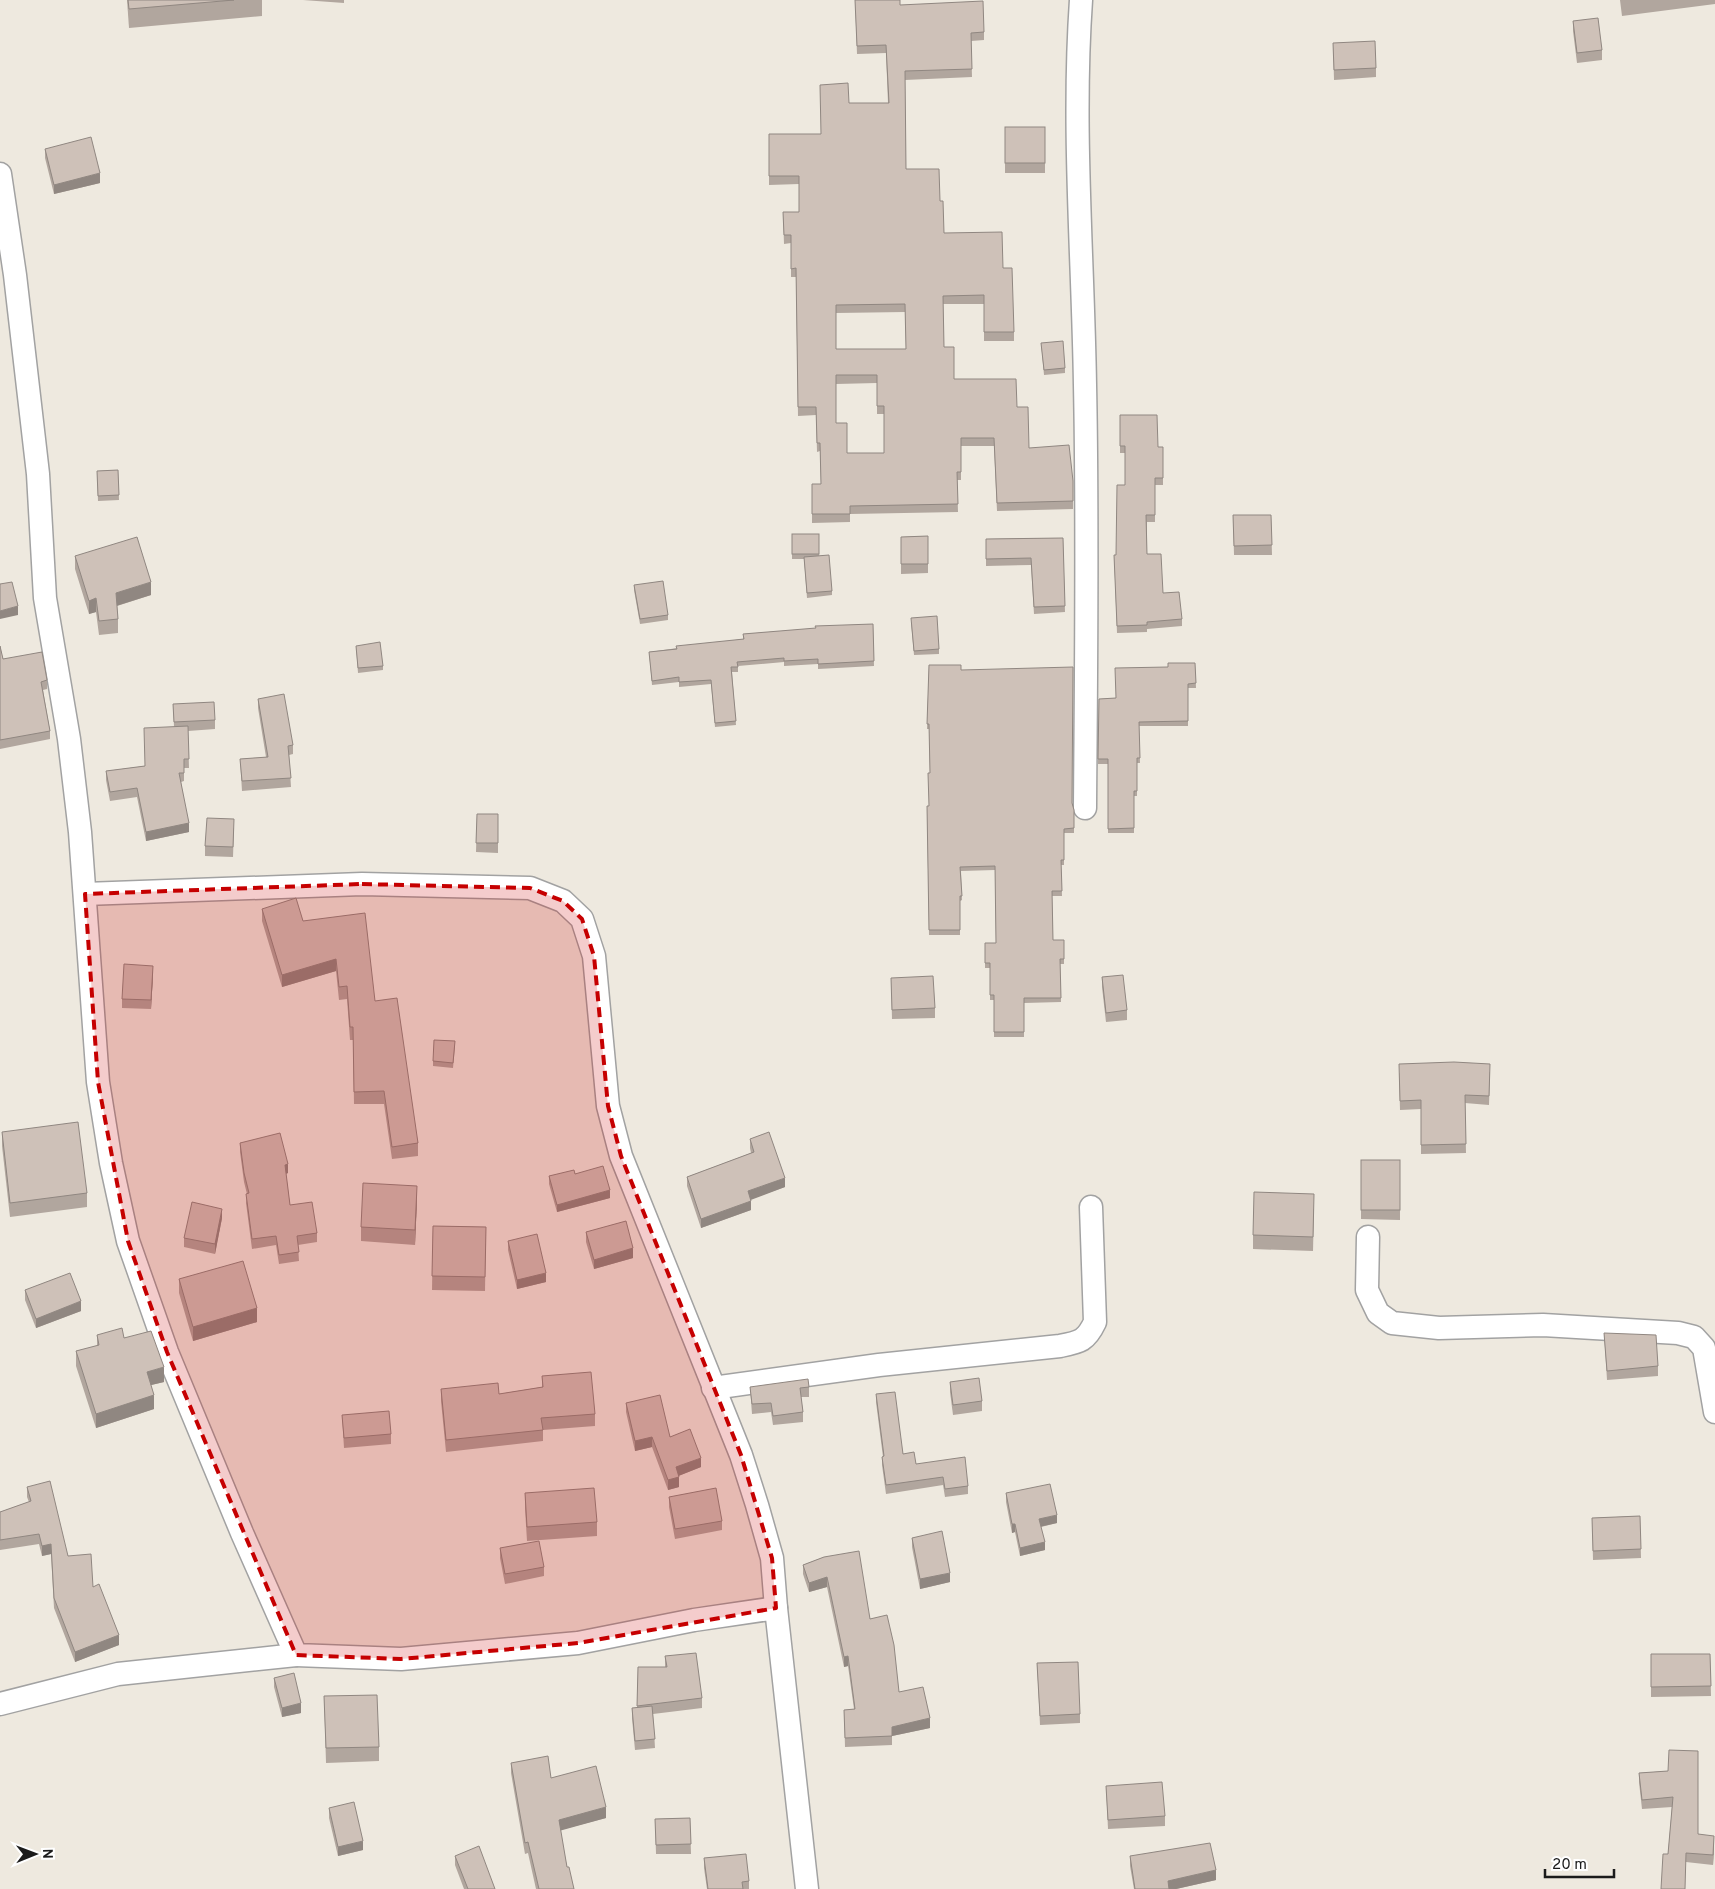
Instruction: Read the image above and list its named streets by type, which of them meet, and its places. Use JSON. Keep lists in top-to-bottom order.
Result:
{
  "scale_bar": "20 m",
  "north": "right"
}
